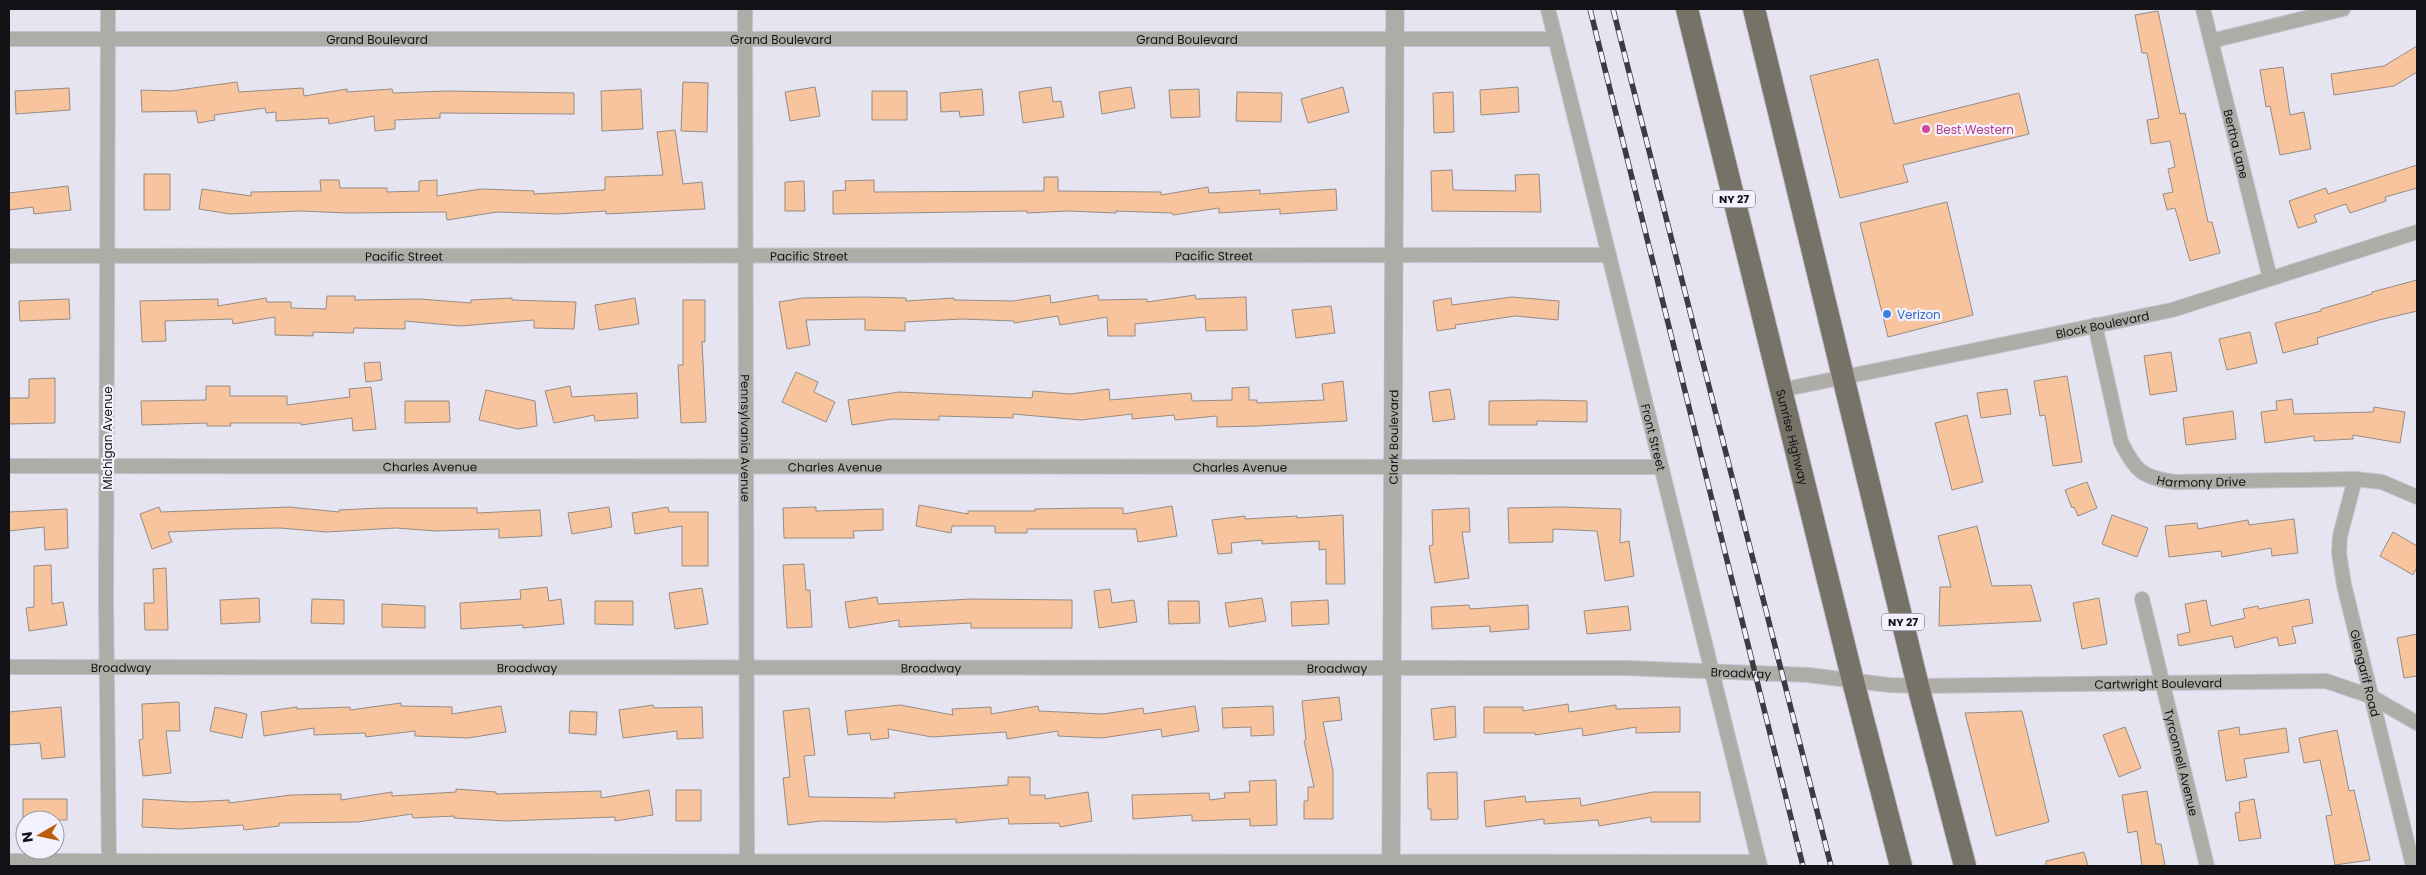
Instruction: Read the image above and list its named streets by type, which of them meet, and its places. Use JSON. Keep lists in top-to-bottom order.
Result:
{
  "streets": {
    "highway": ["NY 27", "Sunrise Highway"],
    "street": [
      "Grand Boulevard",
      "Bertha Lane",
      "Pacific Street",
      "Block Boulevard",
      "Clark Boulevard",
      "Michigan Avenue",
      "Pennsylvania Avenue",
      "Front Street",
      "Charles Avenue",
      "Harmony Drive",
      "Broadway",
      "Glengarif Road",
      "Cartwright Boulevard",
      "Tyrconnell Avenue"
    ]
  },
  "crossings": [
    ["Grand Boulevard", "Clark Boulevard"],
    ["Grand Boulevard", "Michigan Avenue"],
    ["Grand Boulevard", "Pennsylvania Avenue"],
    ["Grand Boulevard", "Front Street"],
    ["Bertha Lane", "Block Boulevard"],
    ["NY 27", "Block Boulevard"],
    ["NY 27", "Cartwright Boulevard"],
    ["Pacific Street", "Clark Boulevard"],
    ["Pacific Street", "Michigan Avenue"],
    ["Pacific Street", "Pennsylvania Avenue"],
    ["Pacific Street", "Front Street"],
    ["Block Boulevard", "Sunrise Highway"],
    ["Block Boulevard", "Harmony Drive"],
    ["Clark Boulevard", "Charles Avenue"],
    ["Clark Boulevard", "Broadway"],
    ["Michigan Avenue", "Charles Avenue"],
    ["Michigan Avenue", "Broadway"],
    ["Pennsylvania Avenue", "Charles Avenue"],
    ["Pennsylvania Avenue", "Broadway"],
    ["Front Street", "Charles Avenue"],
    ["Front Street", "Broadway"],
    ["Sunrise Highway", "Broadway"],
    ["Harmony Drive", "Glengarif Road"],
    ["Broadway", "Cartwright Boulevard"],
    ["Glengarif Road", "Cartwright Boulevard"],
    ["Cartwright Boulevard", "Tyrconnell Avenue"]
  ],
  "places": ["Best Western", "Verizon"],
  "north": "left"
}
